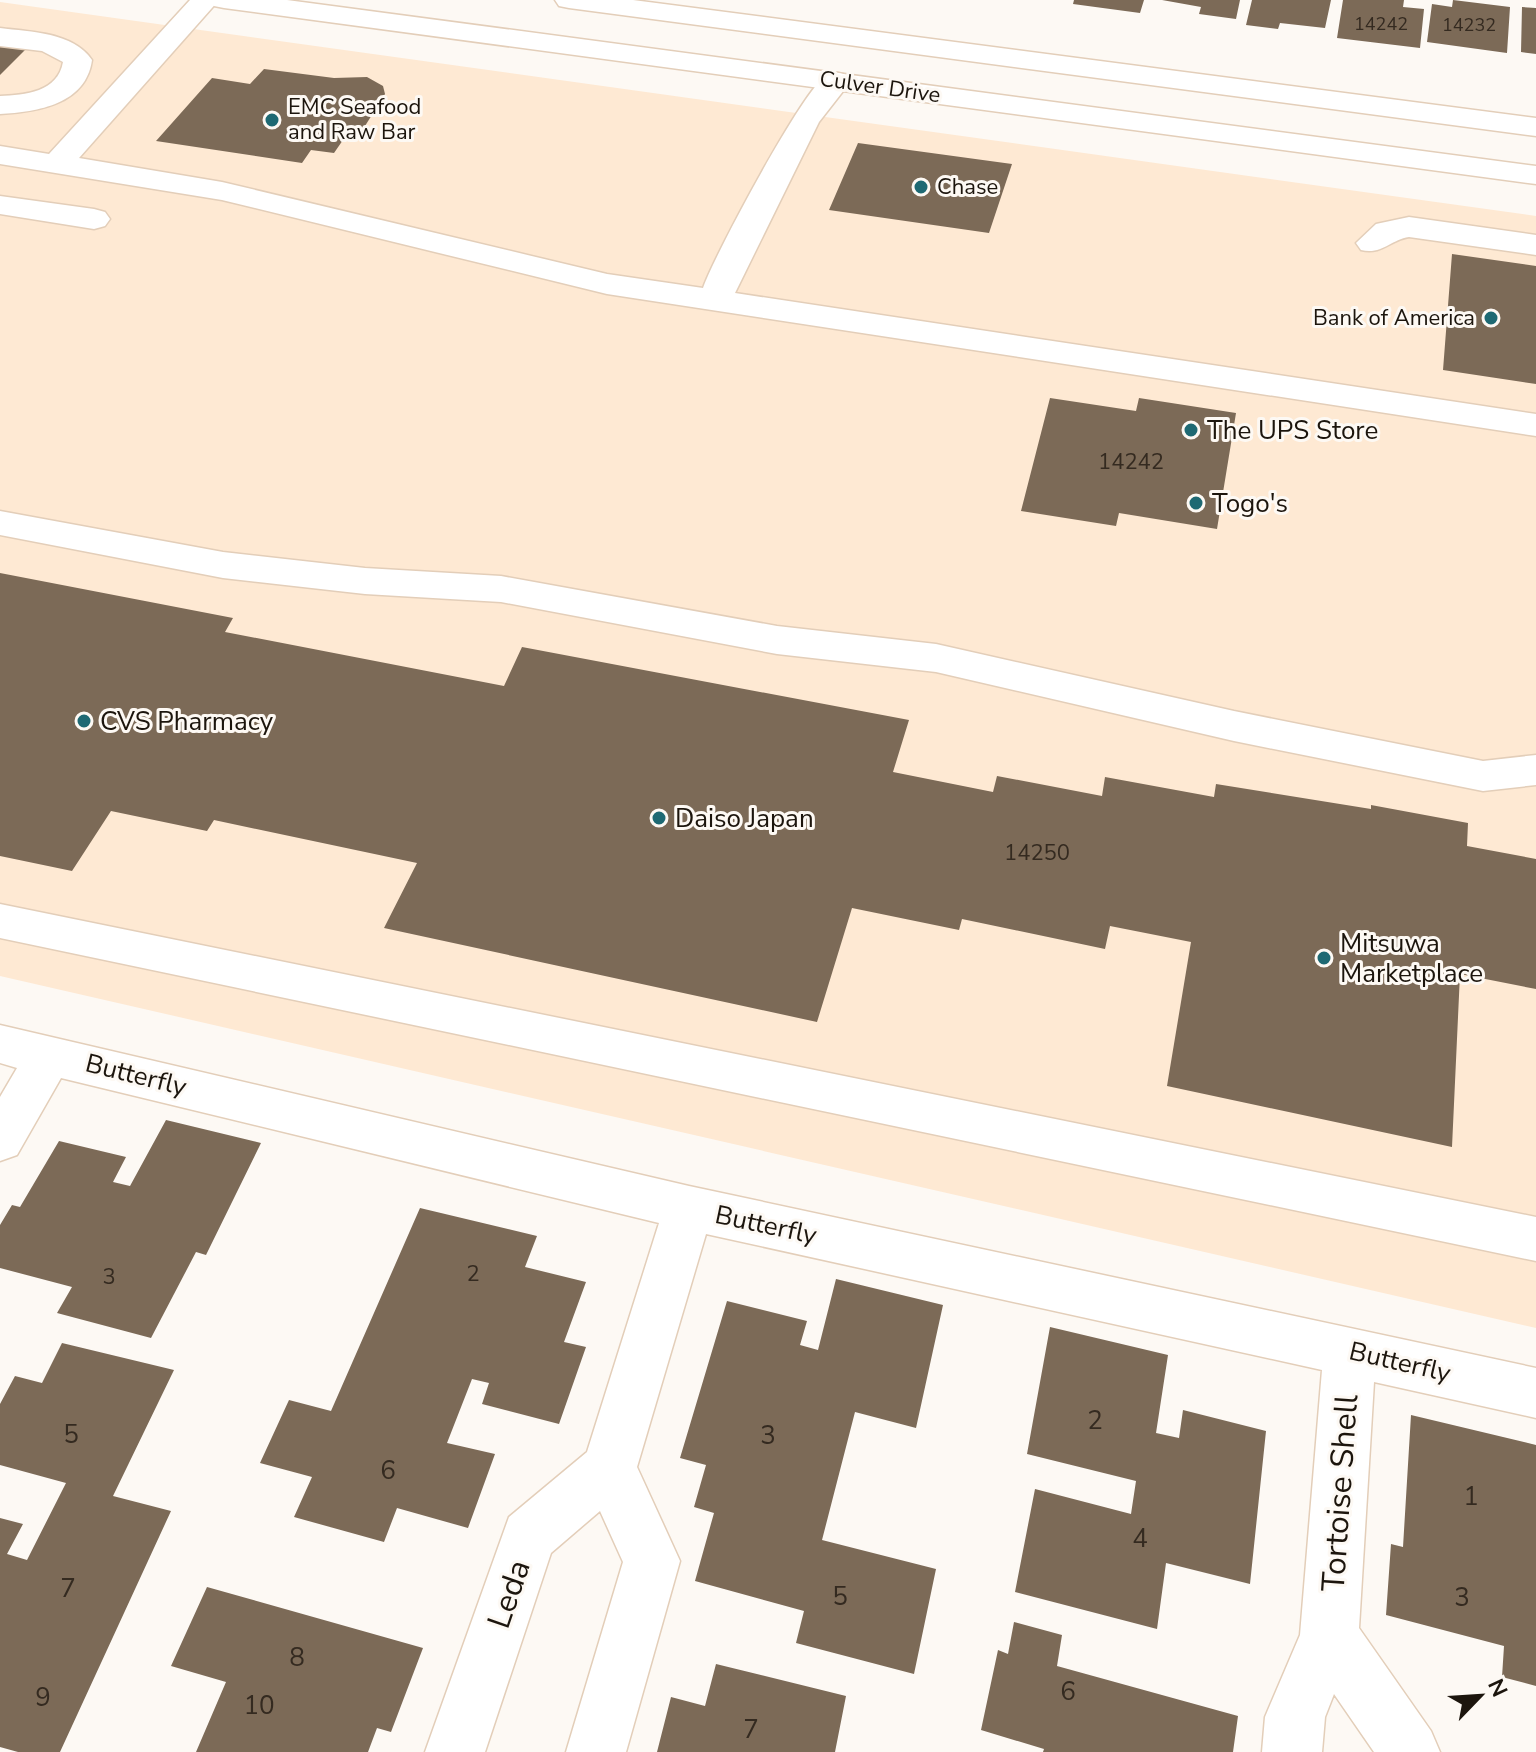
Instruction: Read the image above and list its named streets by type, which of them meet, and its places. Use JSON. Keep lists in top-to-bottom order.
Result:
{
  "streets": {
    "main road": [
      "Culver Drive",
      "Butterfly",
      "Tortoise Shell",
      "Leda"
    ]
  },
  "crossings": [
    ["Butterfly", "Tortoise Shell"]
  ],
  "places": [
    "EMC Seafood and Raw Bar",
    "Chase",
    "Bank of America",
    "The UPS Store",
    "Togo's",
    "CVS Pharmacy",
    "Daiso Japan",
    "Mitsuwa Marketplace"
  ],
  "house_numbers": [
    "14242",
    "14232",
    "14242",
    "14250",
    "2",
    "3",
    "2",
    "5",
    "3",
    "6",
    "1",
    "4",
    "7",
    "5",
    "3",
    "8",
    "6",
    "9",
    "10",
    "7"
  ],
  "north": "top right"
}
